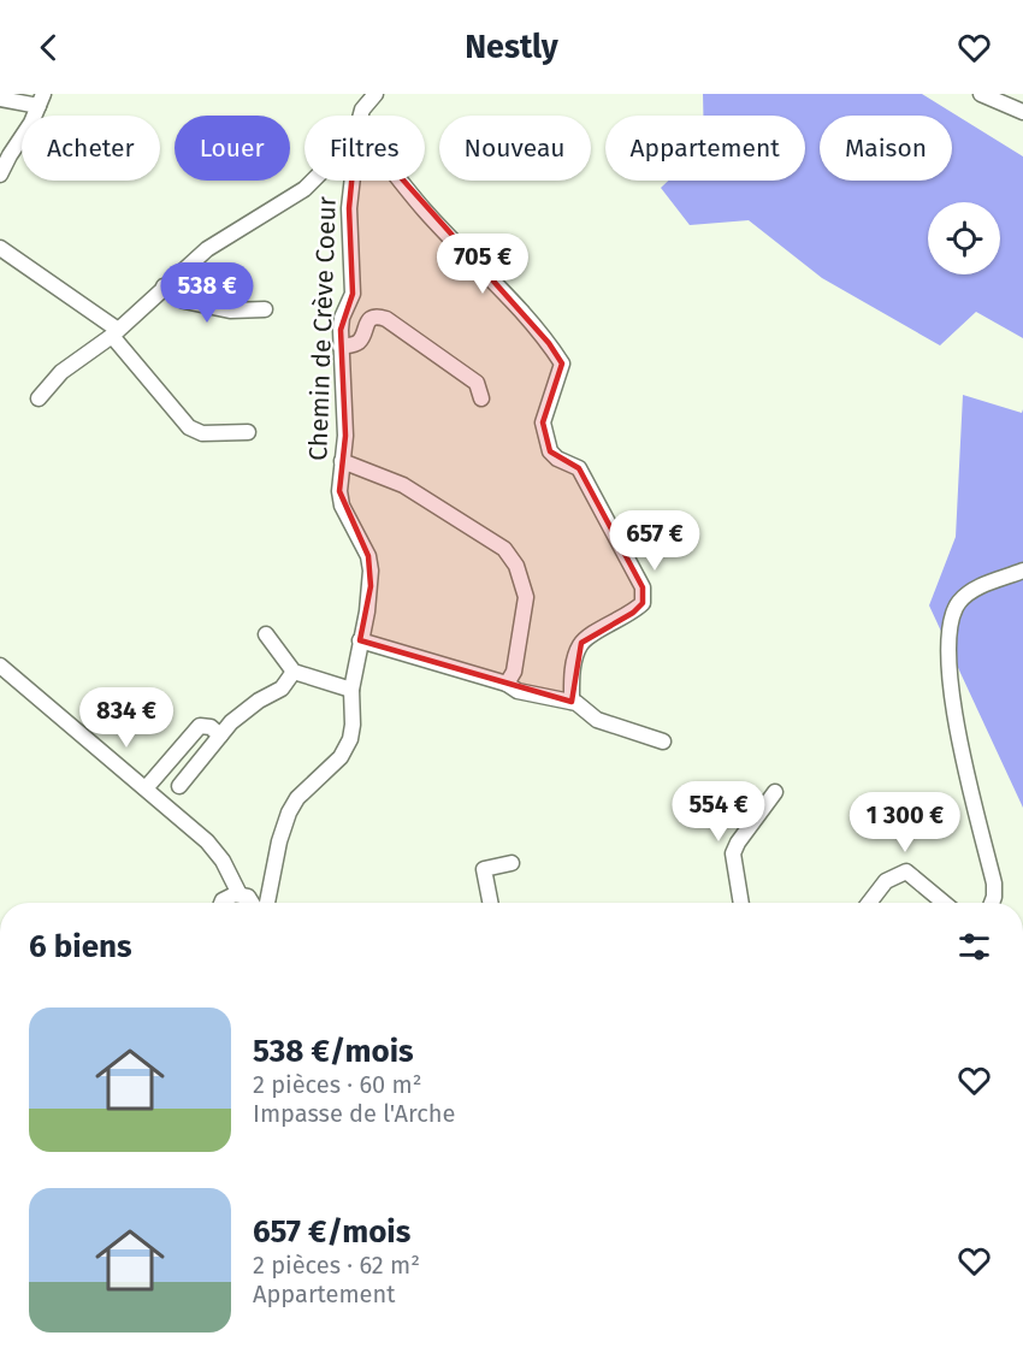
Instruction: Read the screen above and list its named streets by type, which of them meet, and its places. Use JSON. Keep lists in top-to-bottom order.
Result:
{
  "streets": {
    "street": ["Chemin de Crève Coeur"]
  },
  "page": {
    "header": "Nestly",
    "chip": [
      "Acheter",
      "Louer",
      "Filtres",
      "Nouveau",
      "Appartement",
      "Maison"
    ],
    "price": [
      "705 €",
      "538 €",
      "657 €",
      "834 €",
      "554 €",
      "1 300 €"
    ],
    "heading": "6 biens",
    "list": [
      {
        "name": "538 €/mois",
        "note": "2 pièces · 60 m² · Impasse de l'Arche"
      },
      {
        "name": "657 €/mois",
        "note": "2 pièces · 62 m² · Appartement"
      }
    ]
  }
}
